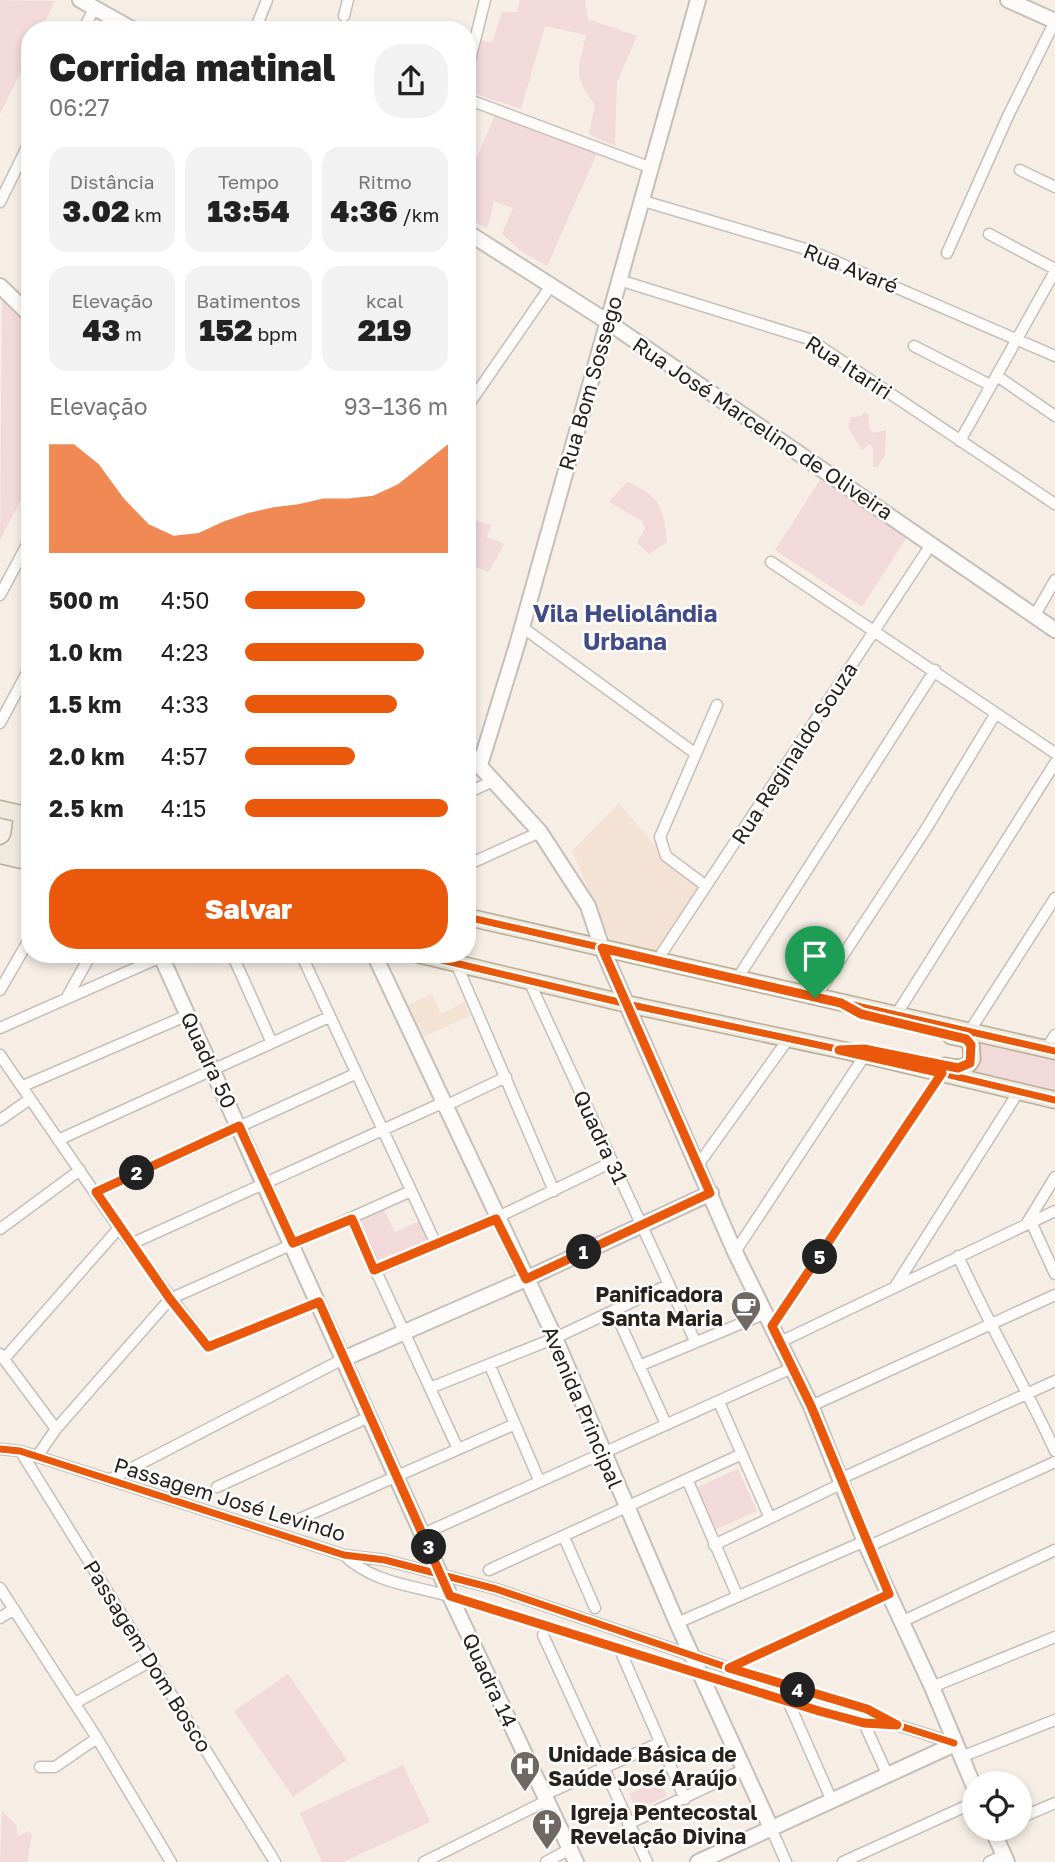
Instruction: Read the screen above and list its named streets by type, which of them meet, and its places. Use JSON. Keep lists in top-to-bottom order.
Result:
{
  "streets": {
    "street": [
      "Rua Avaré",
      "Rua Itariri",
      "Rua Bom Sossego",
      "Rua José Marcelino de Oliveira",
      "Rua Reginaldo Souza",
      "Quadra 50",
      "Quadra 31",
      "Avenida Principal",
      "Passagem José Levindo",
      "Passagem Dom Bosco",
      "Quadra 14"
    ]
  },
  "crossings": [
    ["Rua Avaré", "Rua Bom Sossego"],
    ["Rua Itariri", "Rua Bom Sossego"],
    ["Rua Bom Sossego", "Rua José Marcelino de Oliveira"],
    ["Rua José Marcelino de Oliveira", "Rua Reginaldo Souza"],
    ["Quadra 50", "Quadra 14"],
    ["Avenida Principal", "Passagem José Levindo"],
    ["Passagem José Levindo", "Passagem Dom Bosco"],
    ["Passagem José Levindo", "Quadra 14"]
  ],
  "districts": ["Vila Heliolândia Urbana"],
  "places": {
    "cafe": ["Panificadora Santa Maria"],
    "hospital": ["Unidade Básica de Saúde José Araújo"],
    "church": ["Igreja Pentecostal Revelação Divina"]
  },
  "page": {
    "heading": ["Corrida matinal", "06:27"],
    "stats": [
      ["Distância", "3.02 km"],
      ["Tempo", "13:54"],
      ["Ritmo", "4:36 /km"],
      ["Elevação", "43 m"],
      ["Batimentos", "152 bpm"],
      ["kcal", "219"]
    ],
    "chart": ["Elevação", "93–136 m"],
    "list": [
      {
        "name": "500 m",
        "note": "4:50"
      },
      {
        "name": "1.0 km",
        "note": "4:23"
      },
      {
        "name": "1.5 km",
        "note": "4:33"
      },
      {
        "name": "2.0 km",
        "note": "4:57"
      },
      {
        "name": "2.5 km",
        "note": "4:15"
      }
    ],
    "buttons": "Salvar",
    "pins": [
      "2",
      "1",
      "5",
      "3",
      "4"
    ]
  }
}
